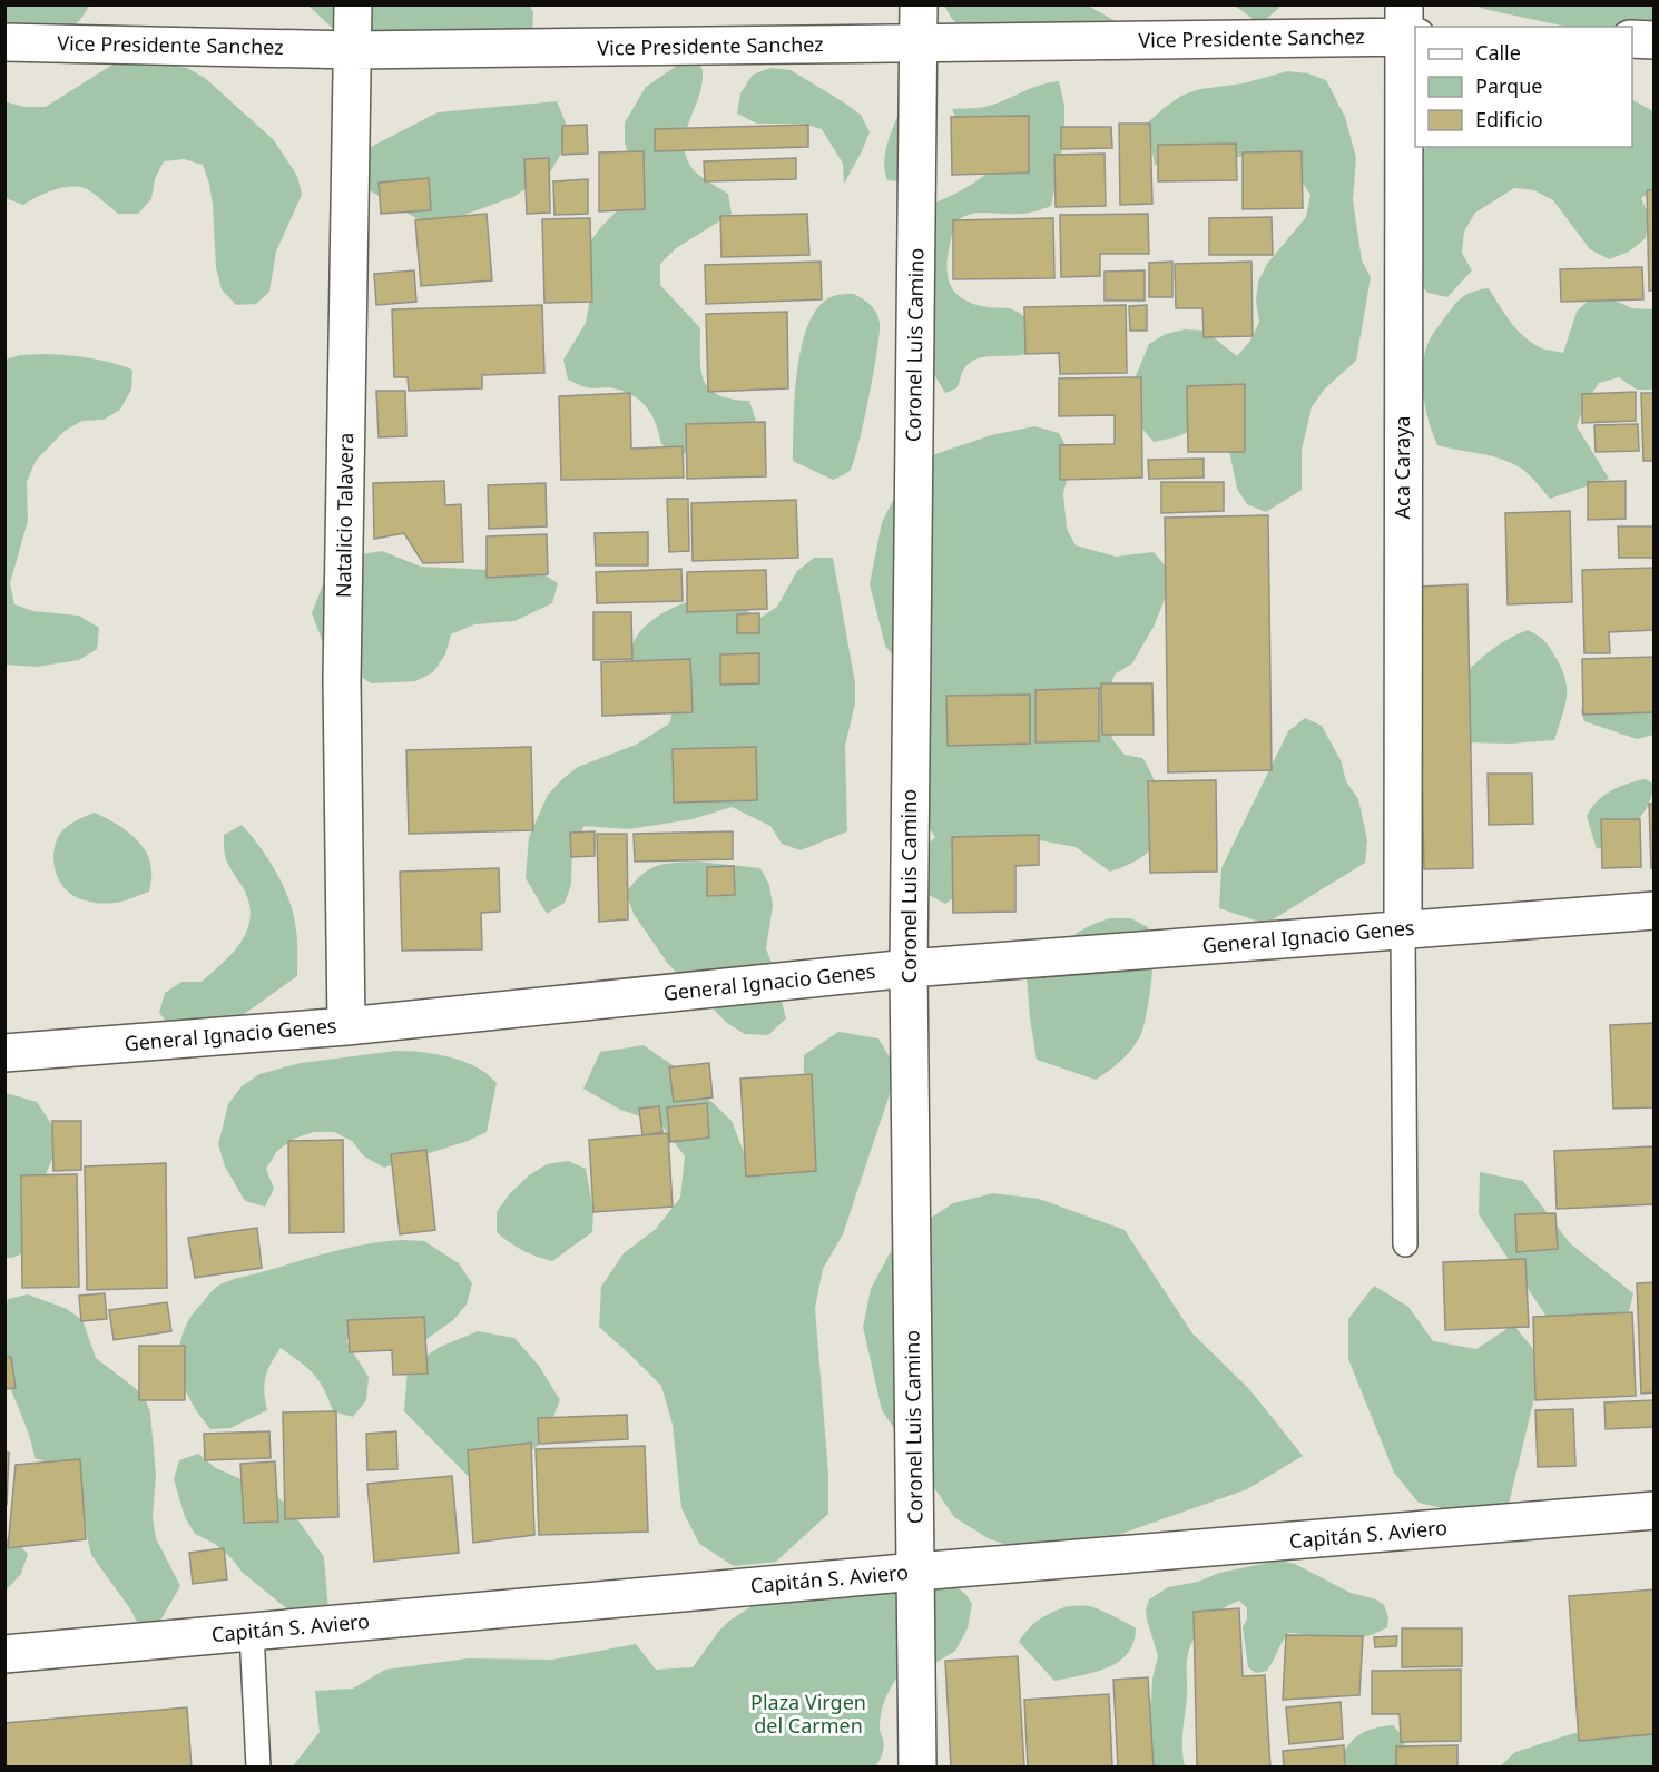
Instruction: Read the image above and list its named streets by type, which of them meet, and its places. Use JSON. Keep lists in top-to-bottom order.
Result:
{
  "streets": {
    "street": [
      "Vice Presidente Sanchez",
      "Coronel Luis Camino",
      "Aca Caraya",
      "Natalicio Talavera",
      "General Ignacio Genes",
      "Capitán S. Aviero"
    ]
  },
  "crossings": [
    ["Vice Presidente Sanchez", "Coronel Luis Camino"],
    ["Vice Presidente Sanchez", "Aca Caraya"],
    ["Vice Presidente Sanchez", "Natalicio Talavera"],
    ["Coronel Luis Camino", "General Ignacio Genes"],
    ["Coronel Luis Camino", "Capitán S. Aviero"],
    ["Aca Caraya", "General Ignacio Genes"],
    ["Natalicio Talavera", "General Ignacio Genes"]
  ],
  "parks": ["Plaza Virgen del Carmen"],
  "legend": ["Calle", "Parque", "Edificio"]
}
